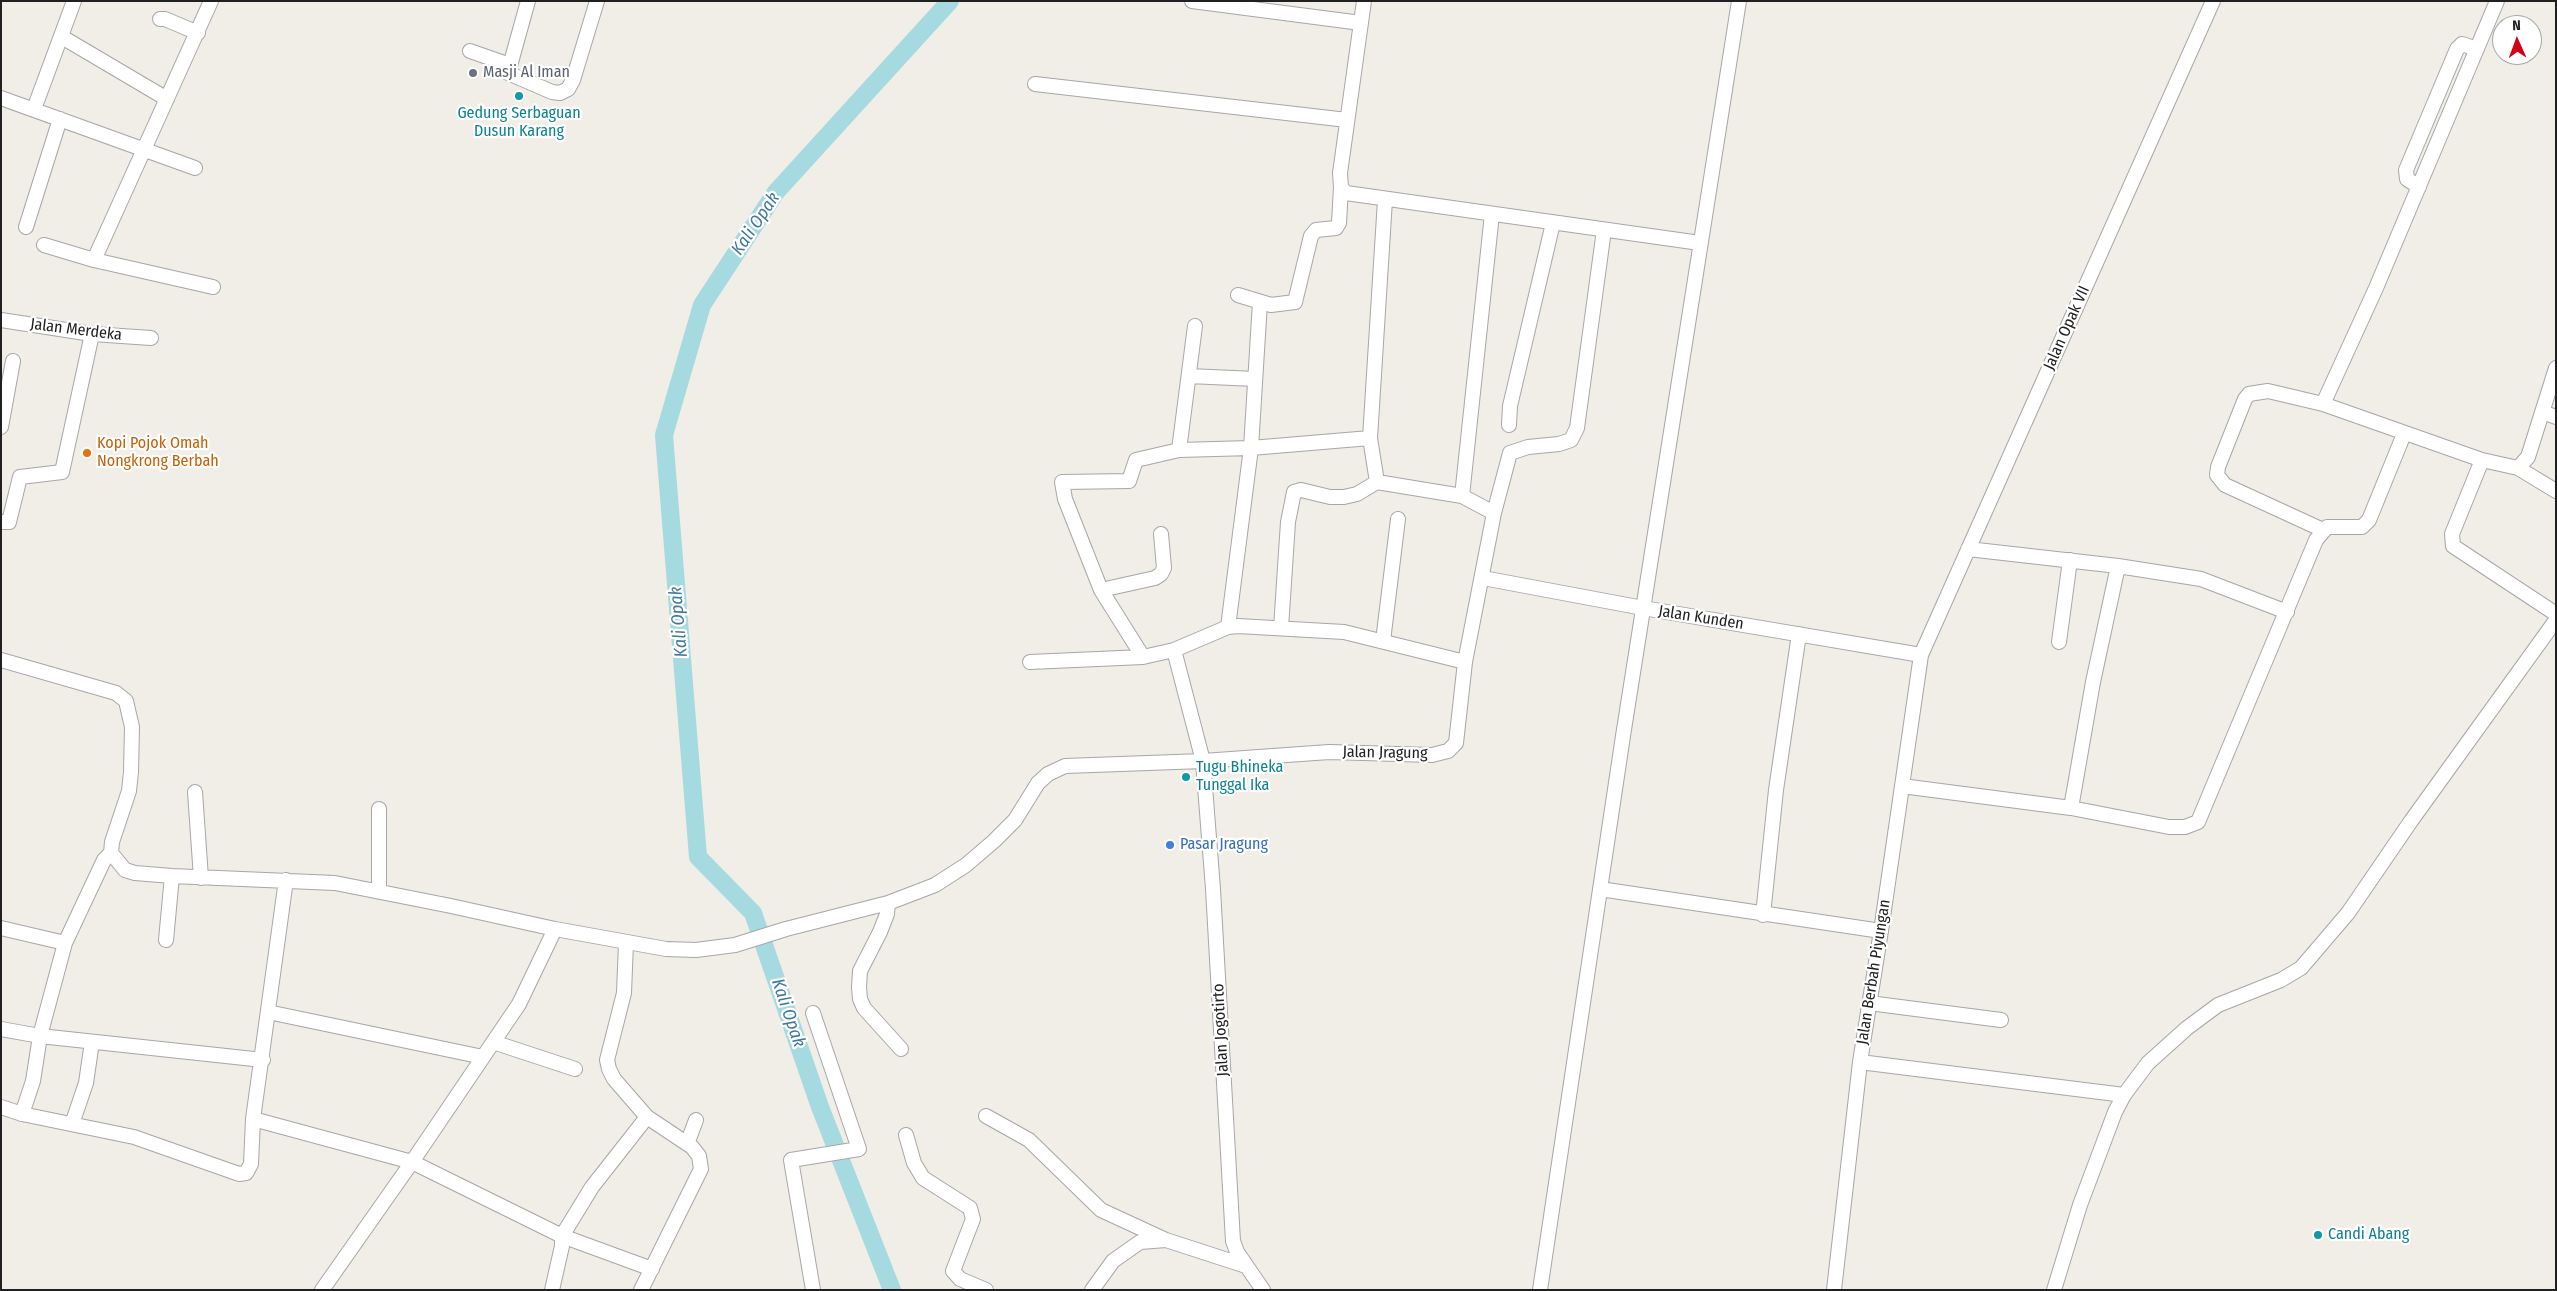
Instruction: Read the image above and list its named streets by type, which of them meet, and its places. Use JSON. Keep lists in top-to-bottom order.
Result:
{
  "streets": {
    "street": [
      "Jalan Opak VII",
      "Jalan Merdeka",
      "Jalan Kunden",
      "Jalan Jragung",
      "Jalan Berbah Piyungan",
      "Jalan Jogotirto"
    ]
  },
  "crossings": [
    ["Jalan Opak VII", "Jalan Kunden"],
    ["Jalan Opak VII", "Jalan Berbah Piyungan"],
    ["Jalan Kunden", "Jalan Jragung"],
    ["Jalan Kunden", "Jalan Berbah Piyungan"],
    ["Jalan Jragung", "Jalan Jogotirto"]
  ],
  "water": ["Kali Opak"],
  "places": [
    "Masji Al Iman",
    "Gedung Serbaguan Dusun Karang",
    "Kopi Pojok Omah Nongkrong Berbah",
    "Tugu Bhineka Tunggal Ika",
    "Pasar Jragung",
    "Candi Abang"
  ],
  "north": "top"
}
